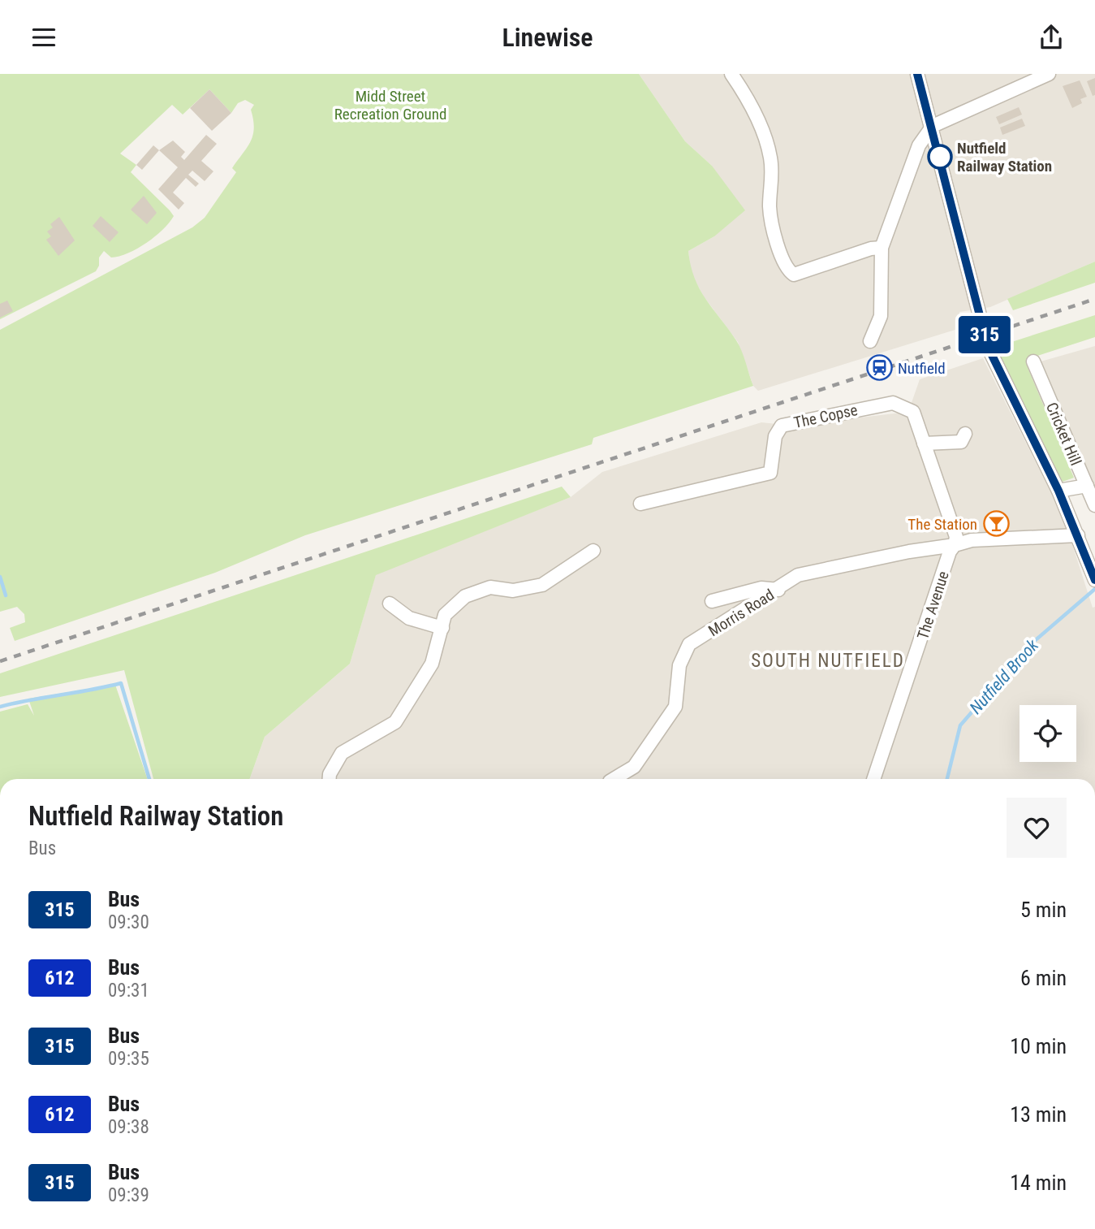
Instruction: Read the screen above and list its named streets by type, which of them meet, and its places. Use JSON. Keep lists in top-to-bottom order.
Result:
{
  "streets": {
    "street": [
      "The Copse",
      "Cricket Hill",
      "The Avenue",
      "Morris Road"
    ]
  },
  "crossings": [
    ["The Avenue", "Morris Road"]
  ],
  "districts": ["SOUTH NUTFIELD"],
  "water": ["Nutfield Brook"],
  "parks": ["Midd Street Recreation Ground"],
  "places": {
    "other": ["Nutfield Railway Station"],
    "station": ["Nutfield"],
    "bar": ["The Station"]
  },
  "lines": ["bus line 315"],
  "page": {
    "header": "Linewise",
    "on_map": "315",
    "heading": ["Nutfield Railway Station", "Bus"],
    "list": [
      {
        "mark": "315",
        "name": "Bus",
        "note": "09:30",
        "value": "5 min"
      },
      {
        "mark": "612",
        "name": "Bus",
        "note": "09:31",
        "value": "6 min"
      },
      {
        "mark": "315",
        "name": "Bus",
        "note": "09:35",
        "value": "10 min"
      },
      {
        "mark": "612",
        "name": "Bus",
        "note": "09:38",
        "value": "13 min"
      },
      {
        "mark": "315",
        "name": "Bus",
        "note": "09:39",
        "value": "14 min"
      }
    ]
  }
}
